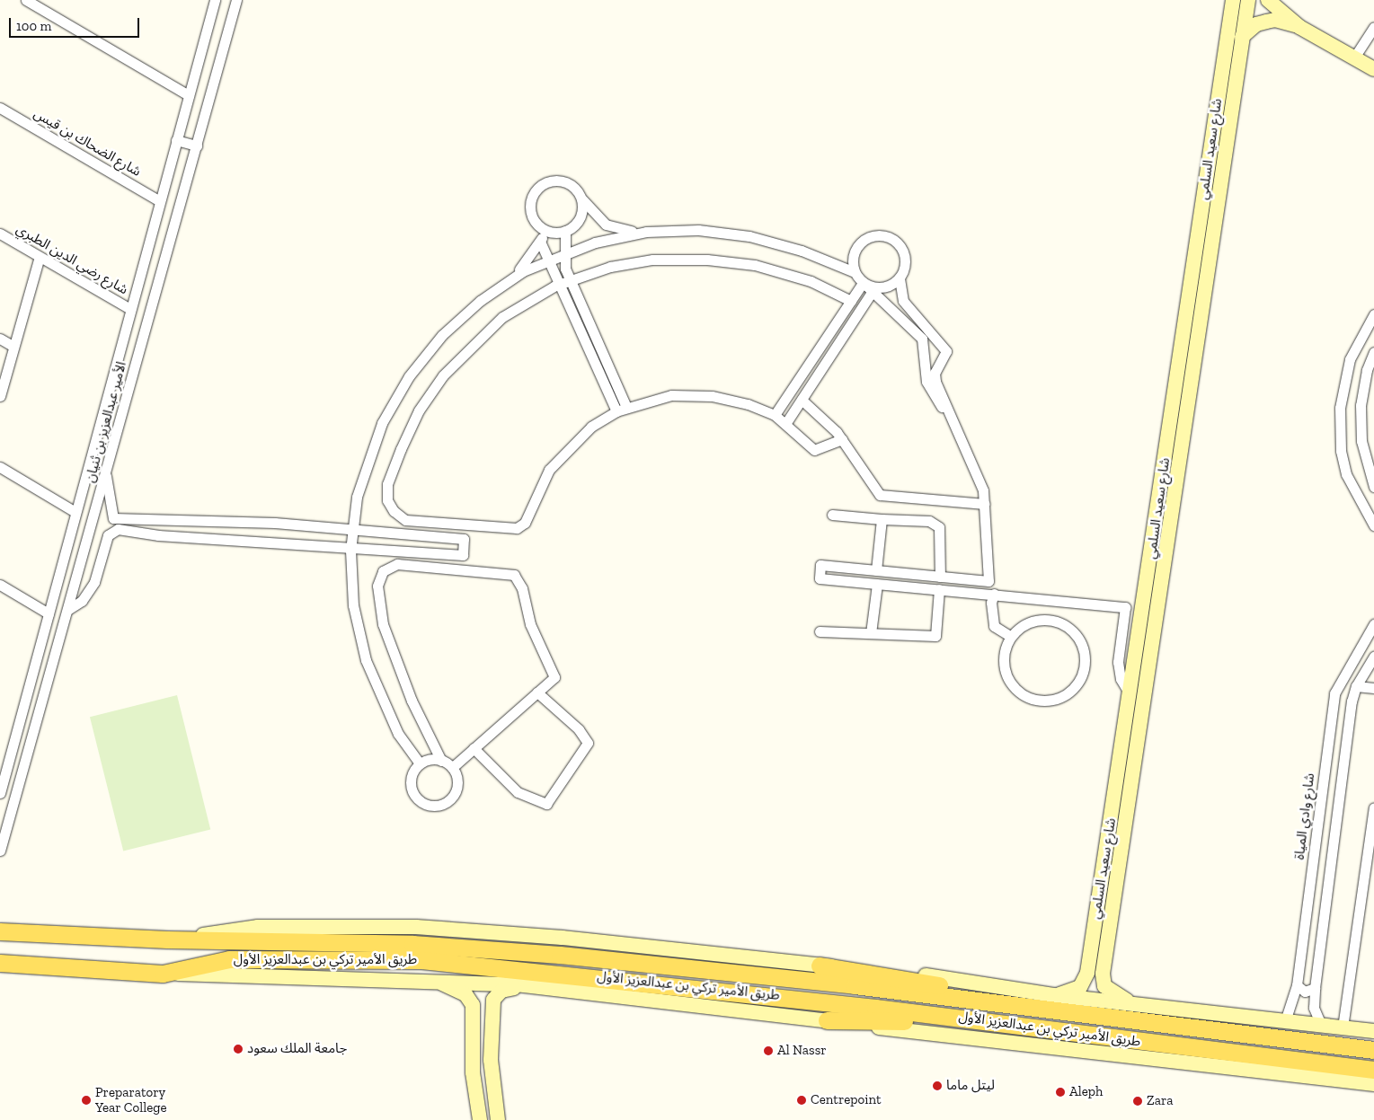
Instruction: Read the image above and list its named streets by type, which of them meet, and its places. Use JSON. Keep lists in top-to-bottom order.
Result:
{
  "streets": {
    "main road": ["طريق الأمير تركي بن عبدالعزيز الأول"],
    "street": [
      "شارع الضحاك بن قيس",
      "شارع سعيد السلمي",
      "شارع رضي الدين الطبري",
      "الأمير عبدالعزيز بن ثنيان",
      "شارع وادي المياة"
    ]
  },
  "crossings": [
    ["شارع الضحاك بن قيس", "الأمير عبدالعزيز بن ثنيان"],
    ["شارع رضي الدين الطبري", "الأمير عبدالعزيز بن ثنيان"]
  ],
  "places": [
    "جامعة الملك سعود",
    "Al Nassr",
    "ليتل ماما",
    "Aleph",
    "Preparatory Year College",
    "Centrepoint",
    "Zara"
  ],
  "scale_bar": "100 m"
}
